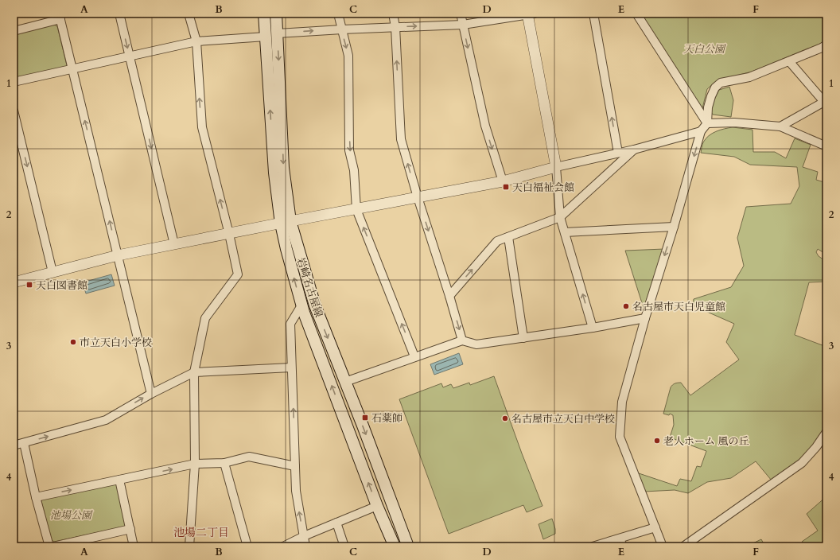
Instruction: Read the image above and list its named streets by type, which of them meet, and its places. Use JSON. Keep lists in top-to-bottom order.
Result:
{
  "streets": {
    "main road": ["岩崎名古屋線"]
  },
  "districts": ["池場二丁目"],
  "parks": ["天白公園", "池場公園"],
  "places": {
    "transit": ["天白福祉会館", "天白図書館", "石薬師"],
    "other": [
      "名古屋市天白児童館",
      "市立天白小学校",
      "名古屋市立天白中学校",
      "老人ホーム 風の丘"
    ]
  },
  "grid": {
    "columns": [
      "A",
      "B",
      "C",
      "D",
      "E",
      "F"
    ],
    "rows": [
      "1",
      "2",
      "3",
      "4"
    ]
  }
}
